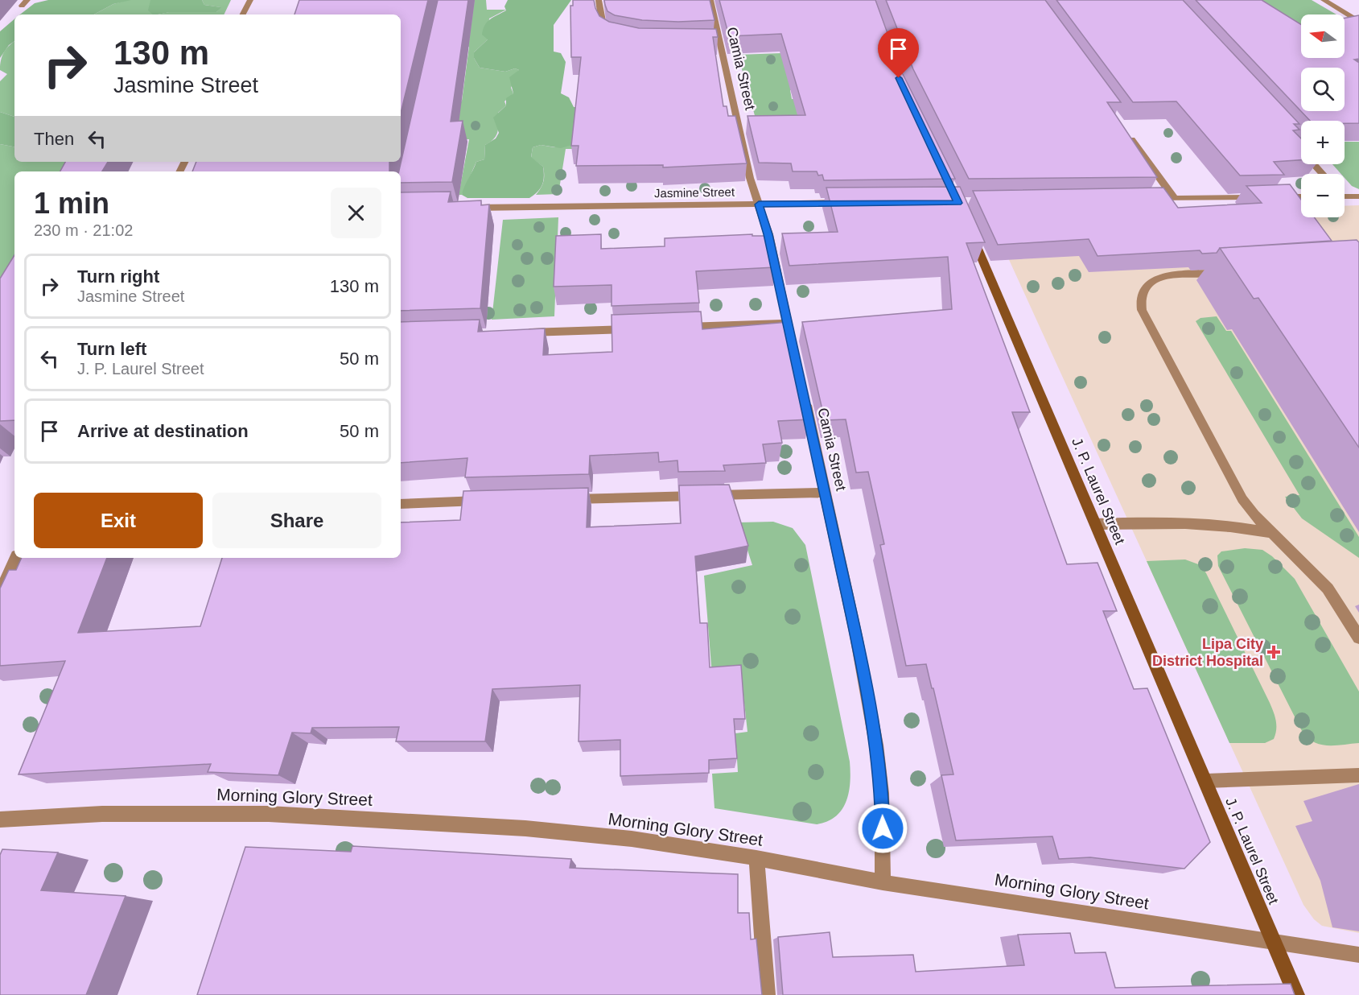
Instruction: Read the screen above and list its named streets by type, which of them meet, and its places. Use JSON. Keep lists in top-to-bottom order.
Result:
{
  "streets": {
    "street": [
      "Camia Street",
      "Jasmine Street",
      "J. P. Laurel Street",
      "Morning Glory Street"
    ]
  },
  "crossings": [
    ["Camia Street", "Jasmine Street"],
    ["Camia Street", "Morning Glory Street"],
    ["J. P. Laurel Street", "Morning Glory Street"]
  ],
  "places": {
    "health": ["Lipa City District Hospital"]
  },
  "north": "left",
  "page": {
    "map_buttons": ["+", "−"],
    "turn": ["130 m", "Jasmine Street"],
    "then": "Then",
    "heading": ["1 min", "230 m · 21:02"],
    "list": [
      {
        "name": "Turn right",
        "note": "Jasmine Street",
        "value": "130 m"
      },
      {
        "name": "Turn left",
        "note": "J. P. Laurel Street",
        "value": "50 m"
      },
      {
        "name": "Arrive at destination",
        "value": "50 m"
      }
    ],
    "buttons": ["Exit", "Share"]
  }
}
